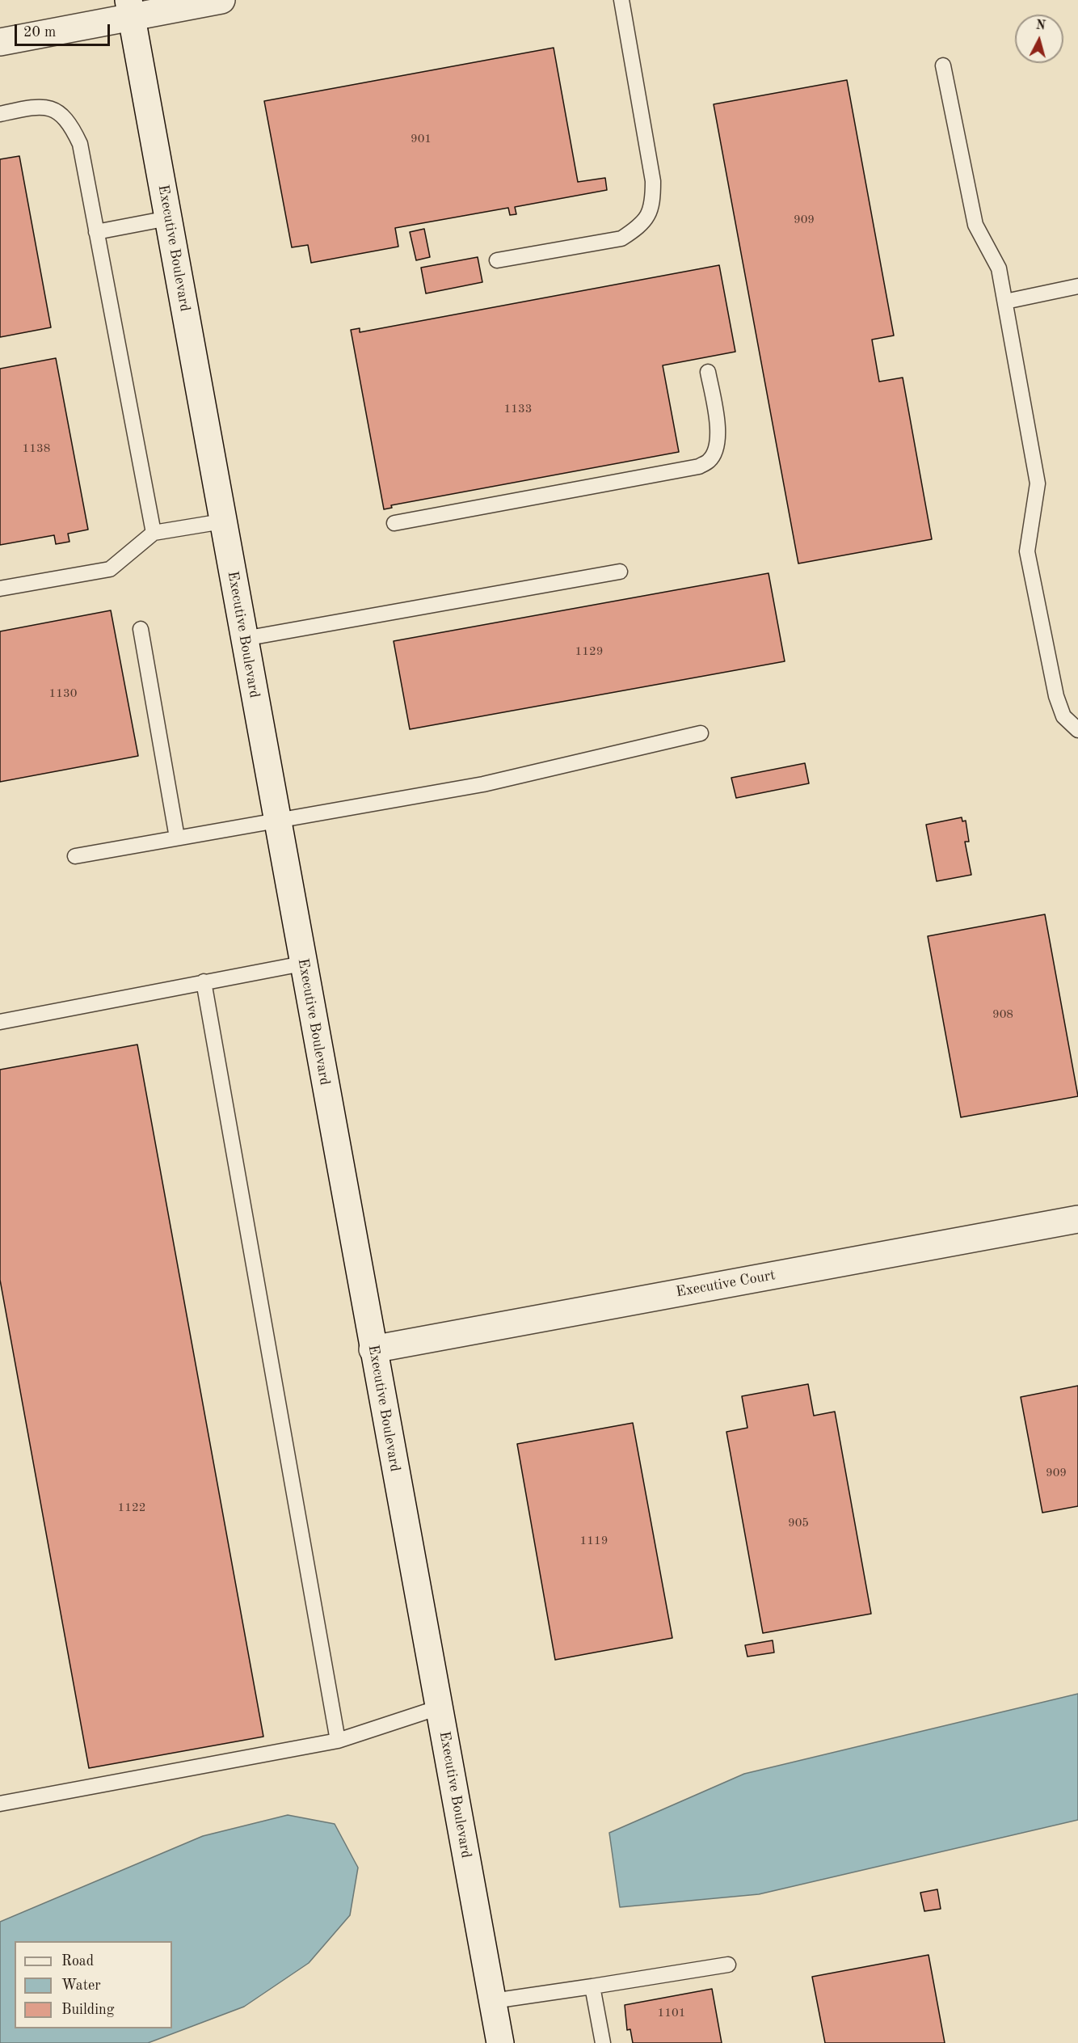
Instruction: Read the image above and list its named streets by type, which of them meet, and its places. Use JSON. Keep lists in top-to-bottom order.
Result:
{
  "streets": {
    "street": ["Executive Boulevard", "Executive Court"]
  },
  "crossings": [
    ["Executive Boulevard", "Executive Court"]
  ],
  "house_numbers": [
    "901",
    "909",
    "1133",
    "1138",
    "1129",
    "1130",
    "908",
    "909",
    "1122",
    "905",
    "1119",
    "1101"
  ],
  "legend": ["Road", "Water", "Building"],
  "scale_bar": "20 m",
  "north": "top"
}
